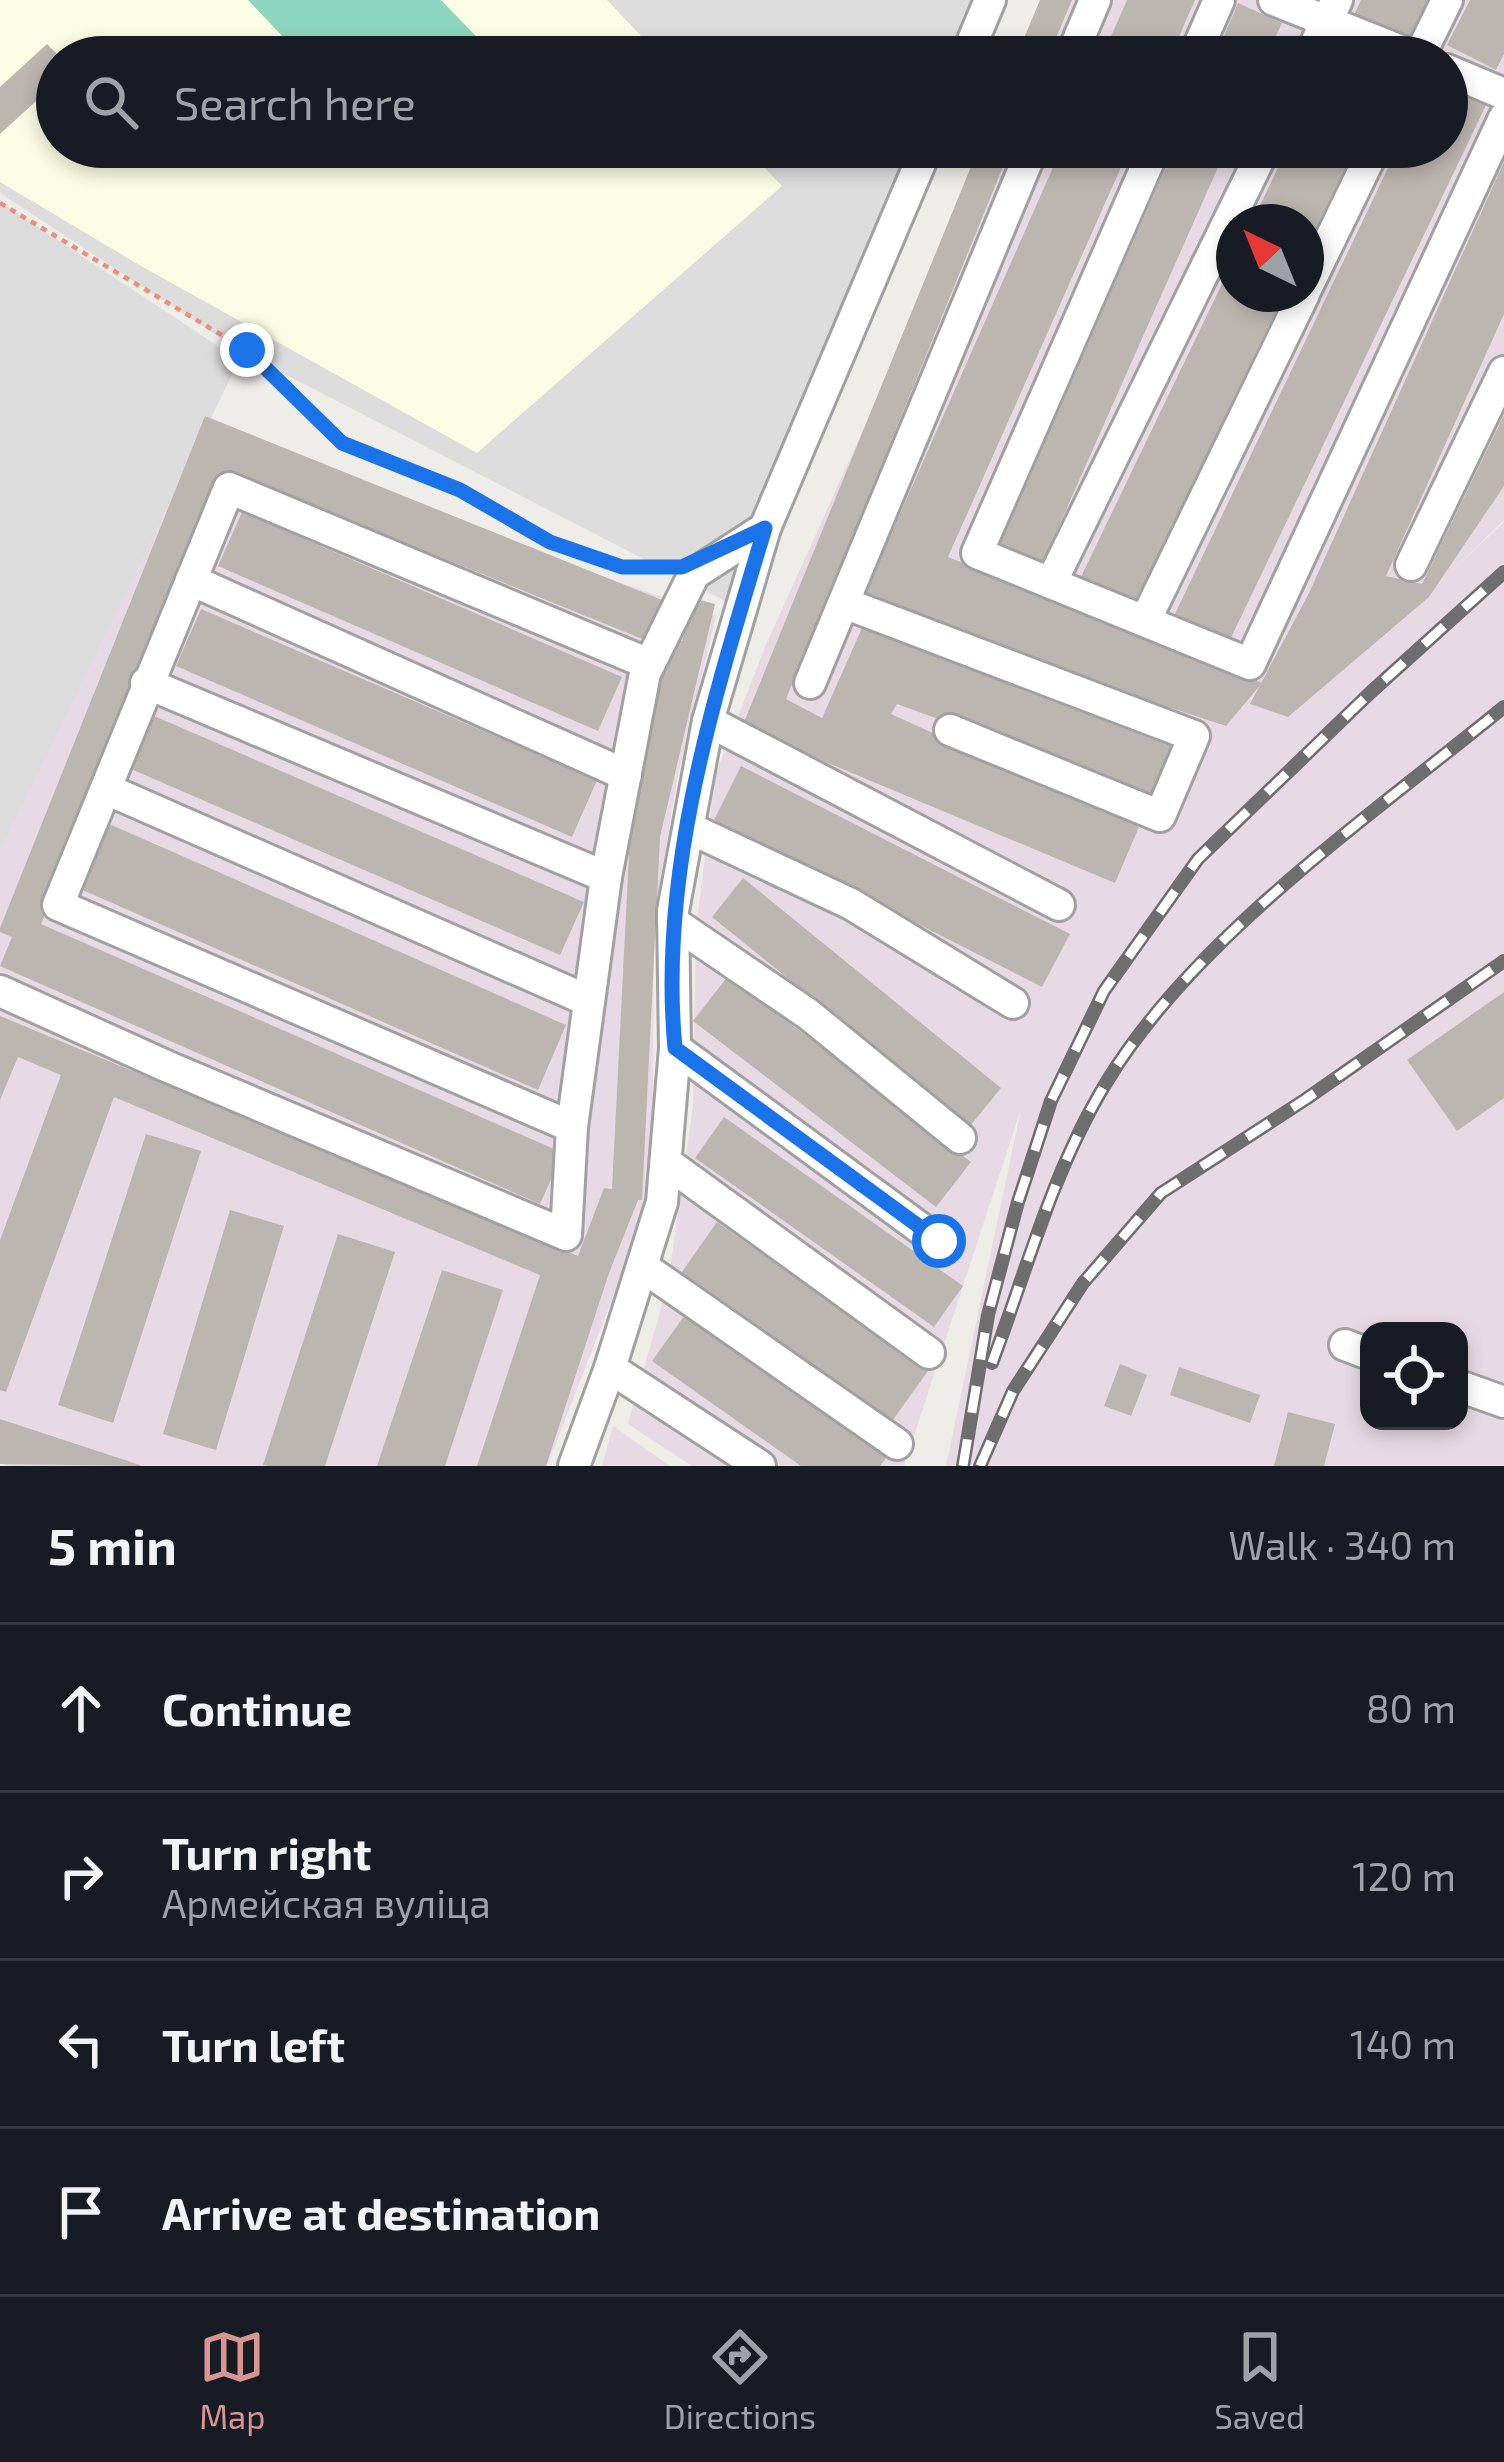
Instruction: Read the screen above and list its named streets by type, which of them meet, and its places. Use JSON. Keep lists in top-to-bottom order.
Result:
{
  "north": "top left",
  "page": {
    "search": "Search here",
    "heading": ["5 min", "Walk · 340 m"],
    "list": [
      ["Continue", "80 m"],
      ["Turn right", "Армейская вуліца", "120 m"],
      ["Turn left", "140 m"],
      "Arrive at destination"
    ],
    "nav": ["Map", "Directions", "Saved"]
  }
}
